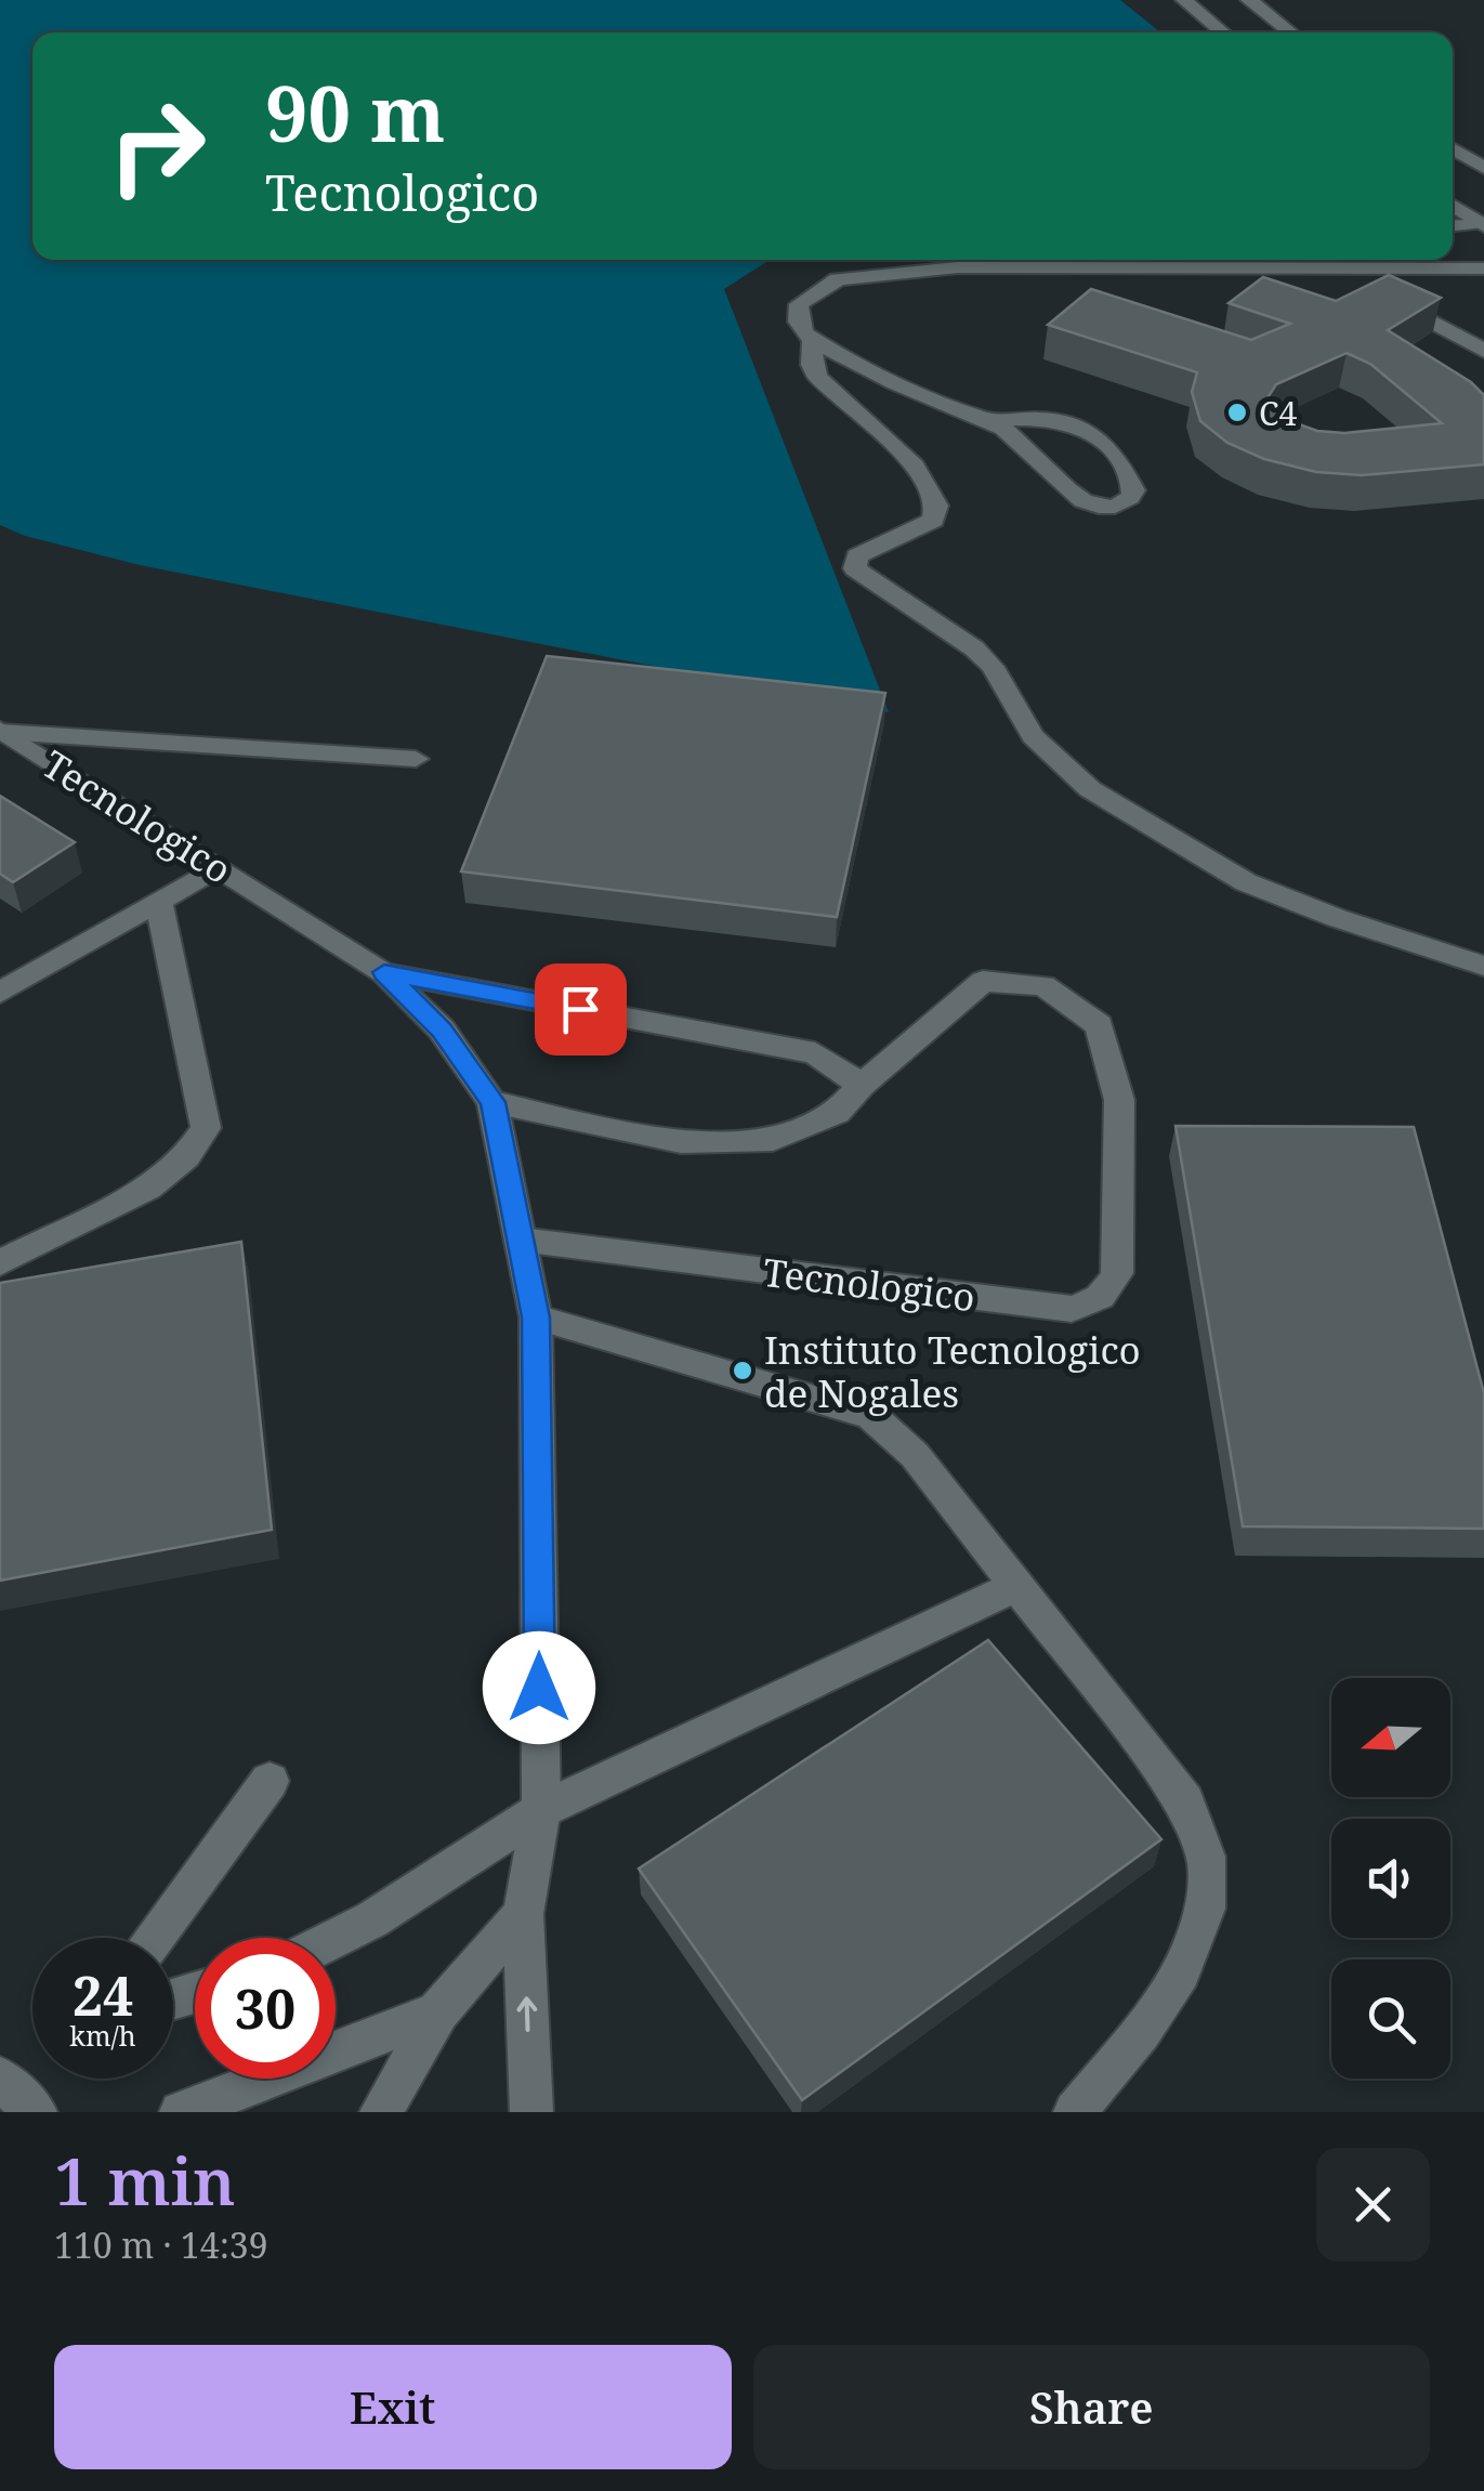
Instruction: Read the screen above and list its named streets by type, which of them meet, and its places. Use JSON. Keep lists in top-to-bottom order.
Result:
{
  "streets": {
    "street": ["Tecnologico"]
  },
  "places": ["C4", "Instituto Tecnologico de Nogales"],
  "north": "left",
  "page": {
    "turn": ["90 m", "Tecnologico"],
    "speed": "24 km/h",
    "limit": "30",
    "heading": ["1 min", "110 m · 14:39"],
    "buttons": ["Exit", "Share"]
  }
}
